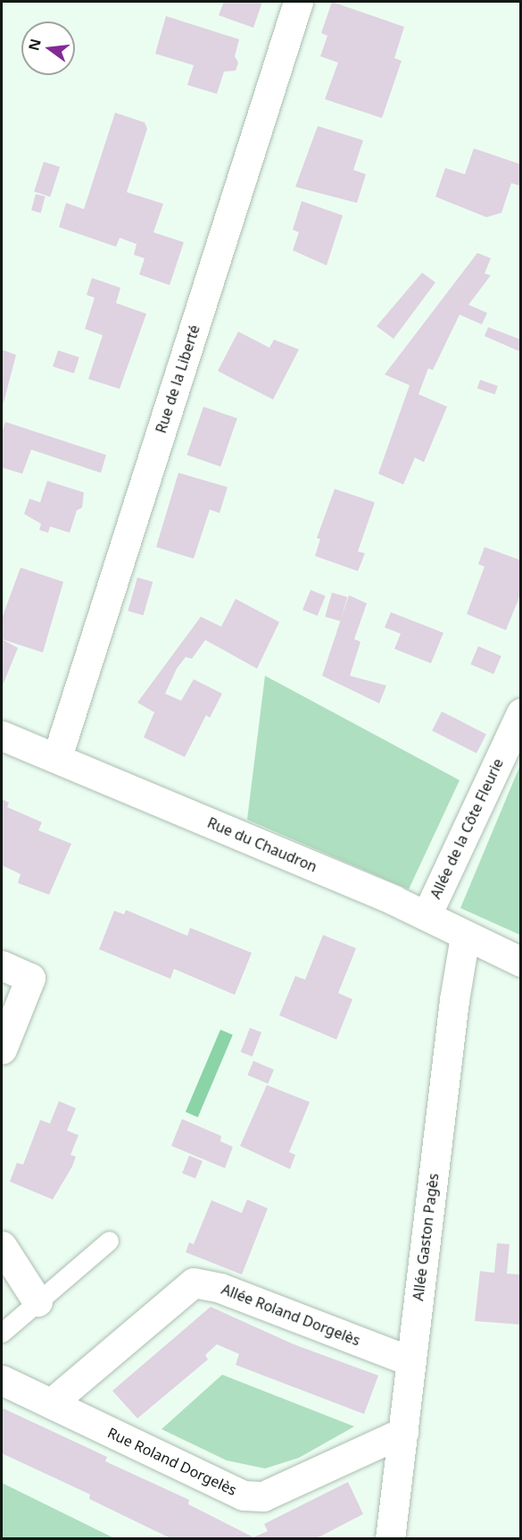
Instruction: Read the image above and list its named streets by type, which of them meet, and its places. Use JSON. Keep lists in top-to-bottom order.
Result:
{
  "streets": {
    "street": [
      "Rue de la Liberté",
      "Allée de la Côte Fleurie",
      "Rue du Chaudron",
      "Allée Gaston Pagès",
      "Allée Roland Dorgelès",
      "Rue Roland Dorgelès"
    ]
  },
  "crossings": [
    ["Rue de la Liberté", "Rue du Chaudron"],
    ["Allée de la Côte Fleurie", "Rue du Chaudron"],
    ["Rue du Chaudron", "Allée Gaston Pagès"],
    ["Allée Gaston Pagès", "Allée Roland Dorgelès"],
    ["Allée Gaston Pagès", "Rue Roland Dorgelès"],
    ["Allée Roland Dorgelès", "Rue Roland Dorgelès"]
  ],
  "north": "left"
}
